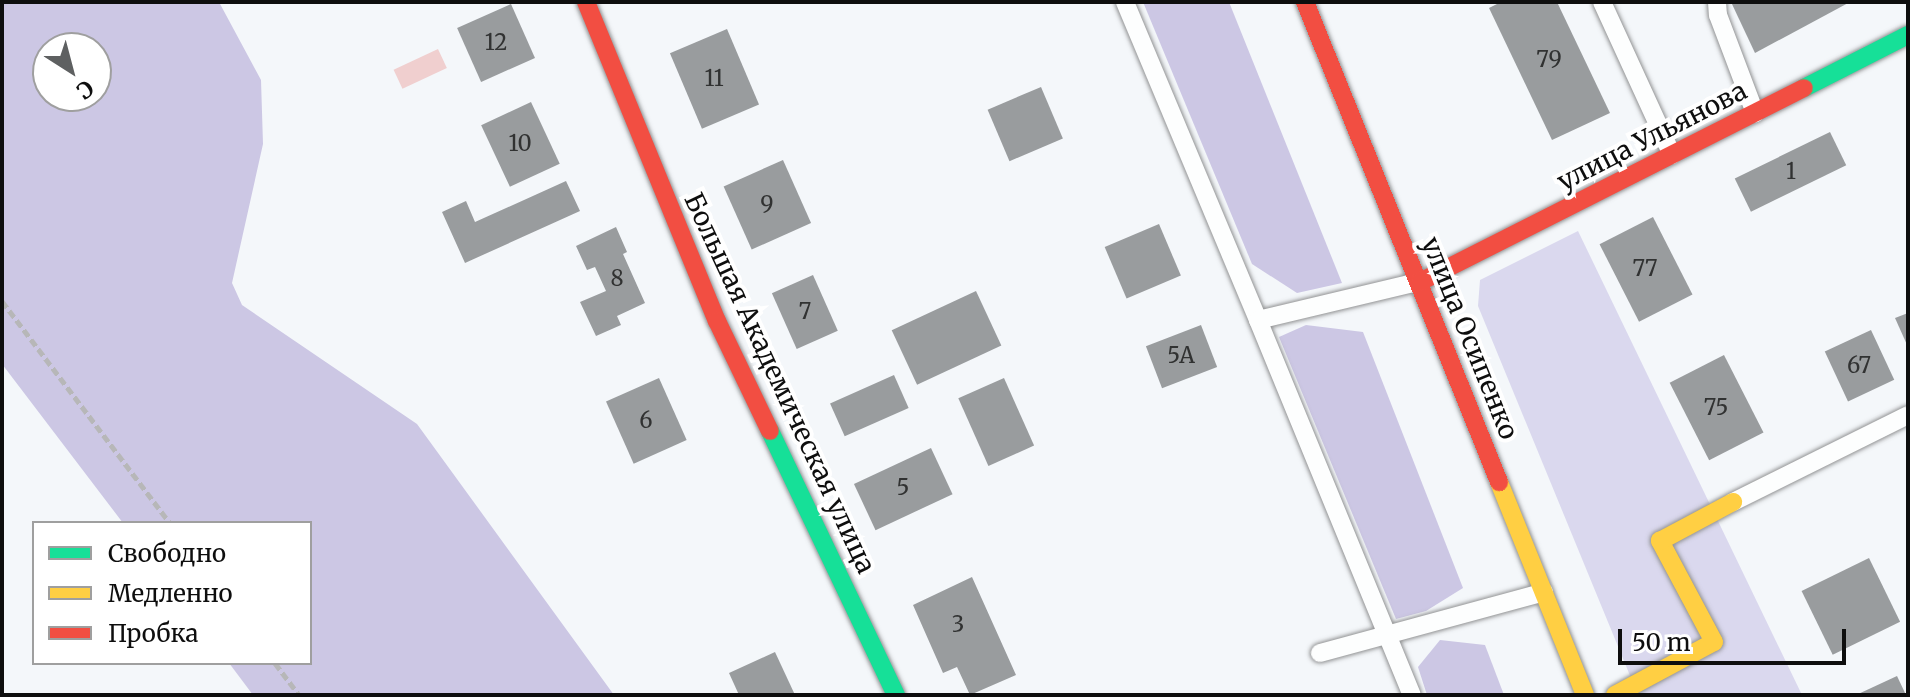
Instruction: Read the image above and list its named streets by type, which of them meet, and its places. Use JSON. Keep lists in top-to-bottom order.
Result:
{
  "streets": {
    "main road": ["улица Ульянова", "улица Осипенко", "Большая Академическая улица"]
  },
  "crossings": [
    ["улица Ульянова", "улица Осипенко"]
  ],
  "house_numbers": [
    "12",
    "79",
    "11",
    "10",
    "1",
    "9",
    "77",
    "8",
    "7",
    "5А",
    "67",
    "75",
    "6",
    "5",
    "3"
  ],
  "legend": ["Свободно", "Медленно", "Пробка"],
  "scale_bar": "50 m",
  "north": "bottom right"
}
